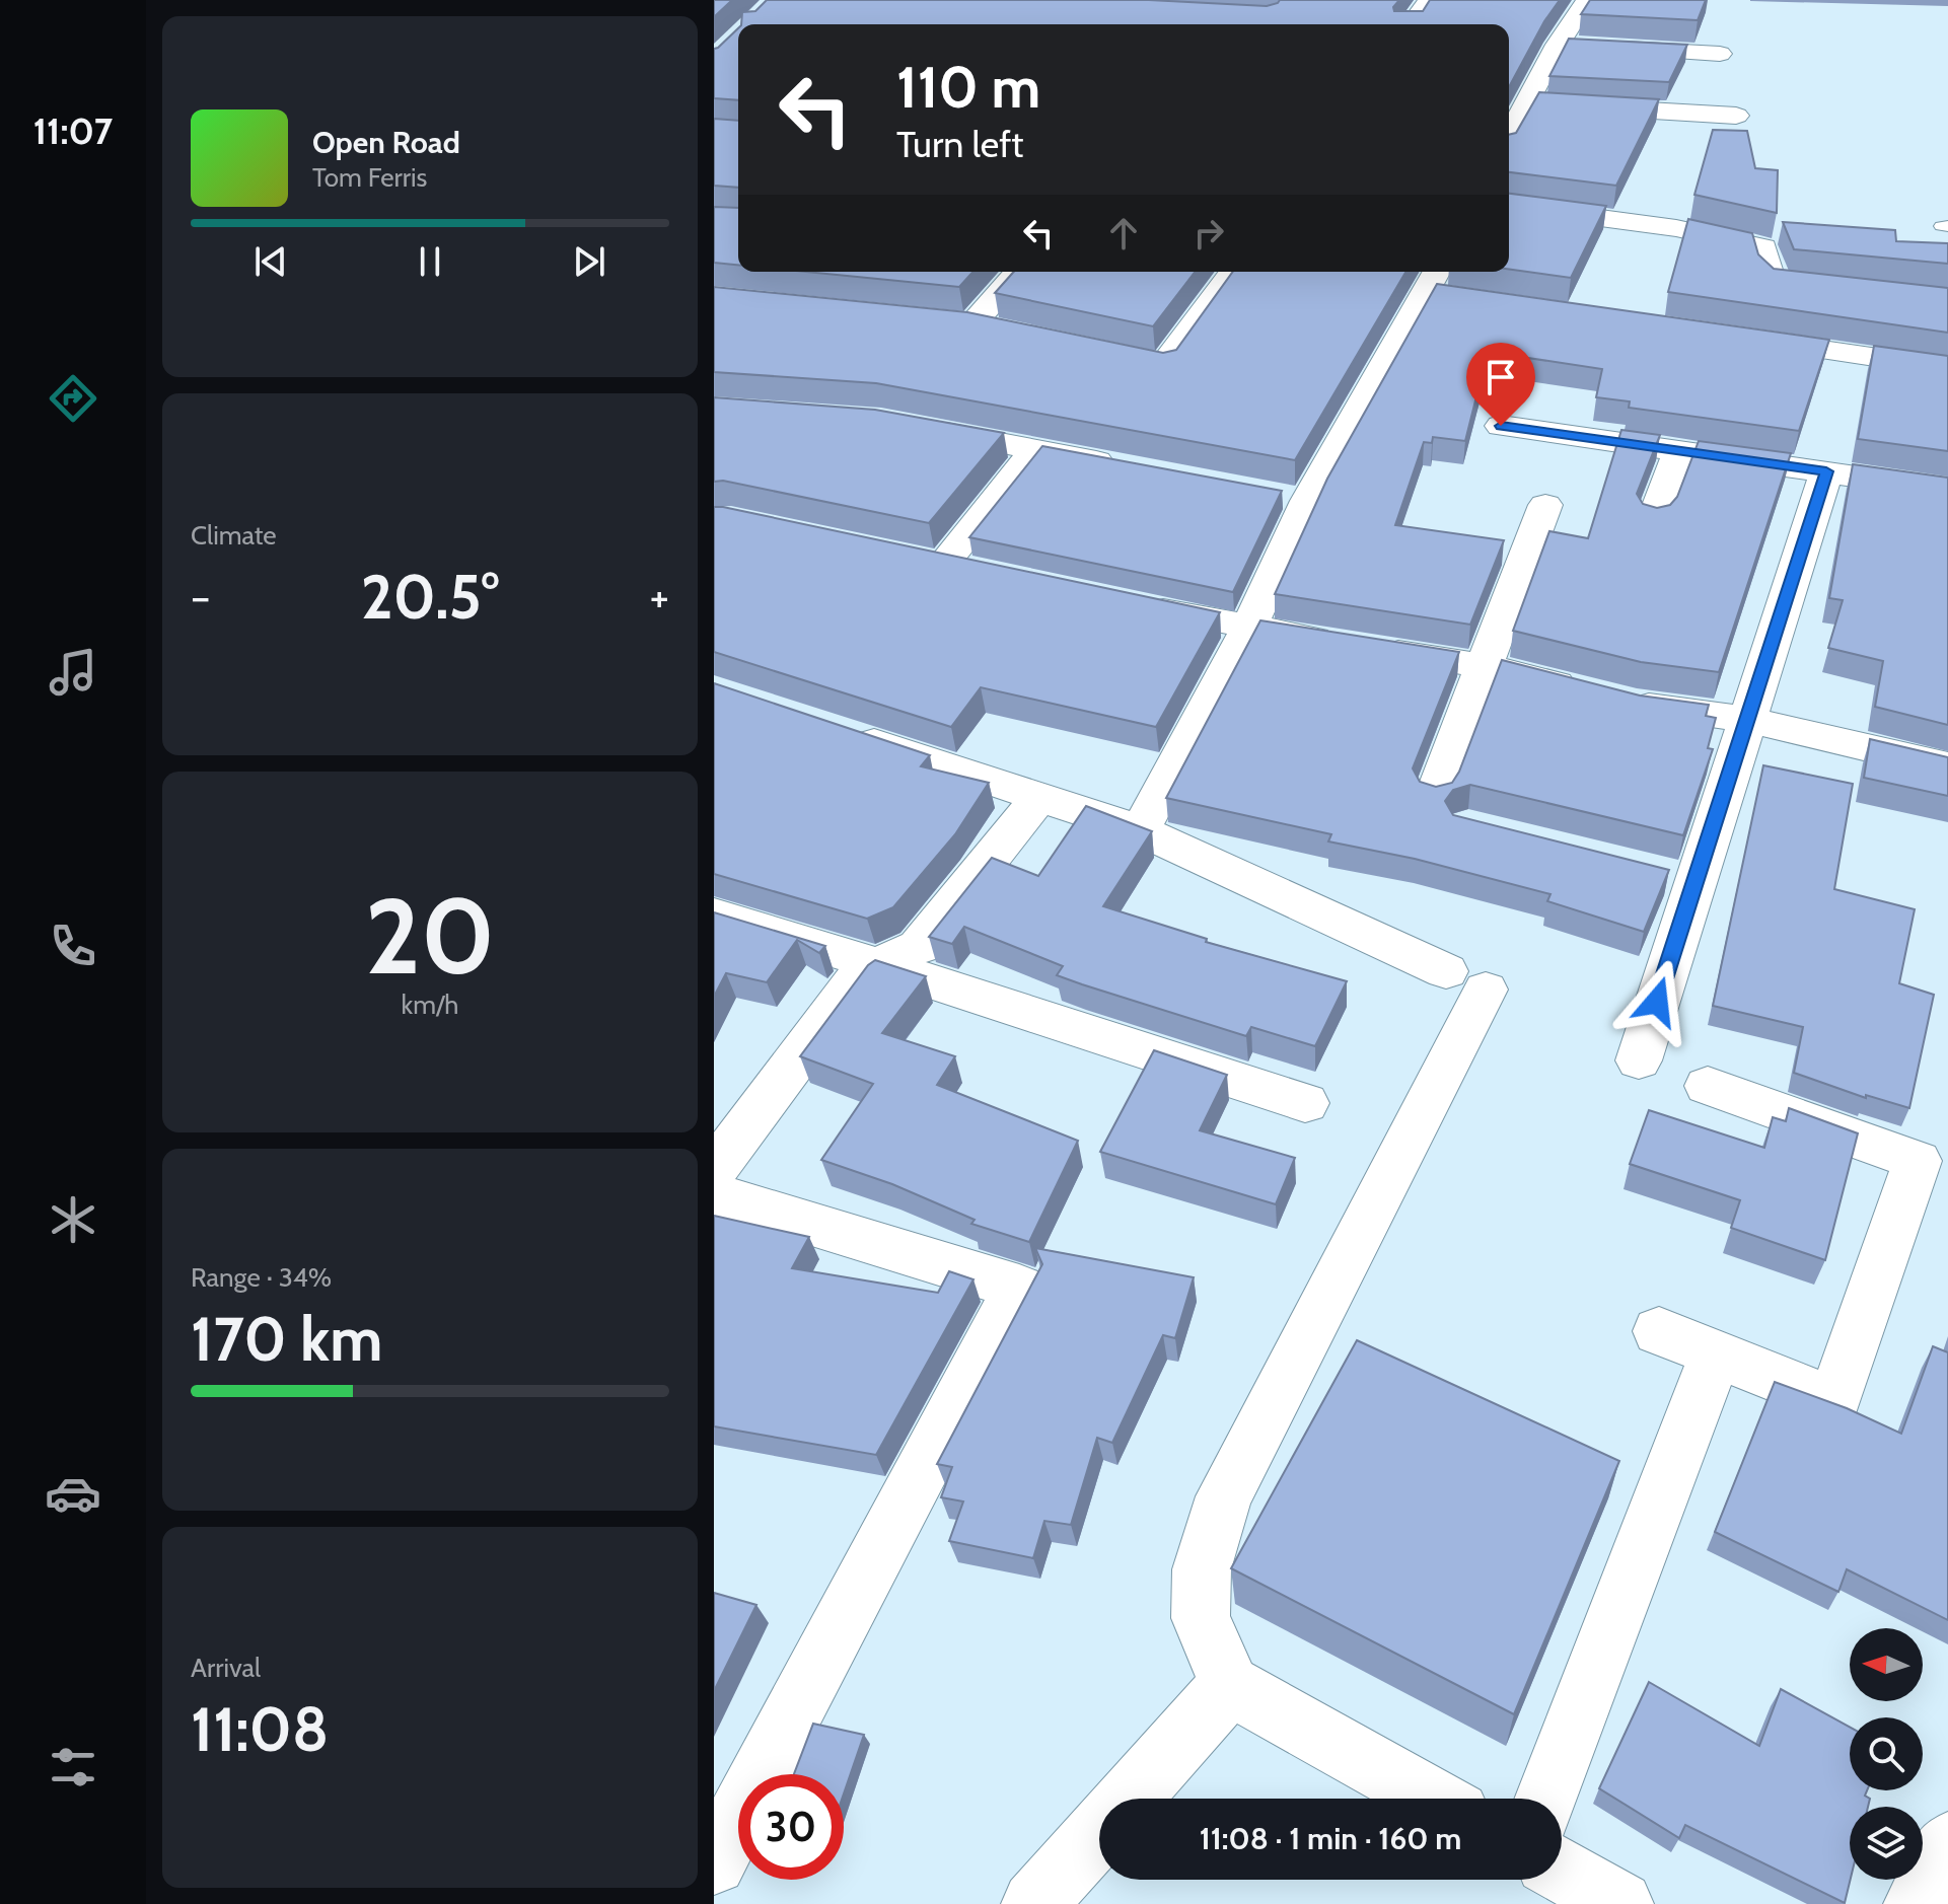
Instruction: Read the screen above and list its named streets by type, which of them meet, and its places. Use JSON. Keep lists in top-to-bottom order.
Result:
{
  "north": "left",
  "page": {
    "tabs": "11:07",
    "turn": ["110 m", "Turn left"],
    "song": ["Open Road", "Tom Ferris"],
    "tile": [
      "Climate",
      ["20", "km/h"],
      ["Range · 34%", "170 km"],
      ["Arrival", "11:08"]
    ],
    "heat": ["−", "20.5°", "+"],
    "limit": "30",
    "trip": "11:08 · 1 min · 160 m"
  }
}
